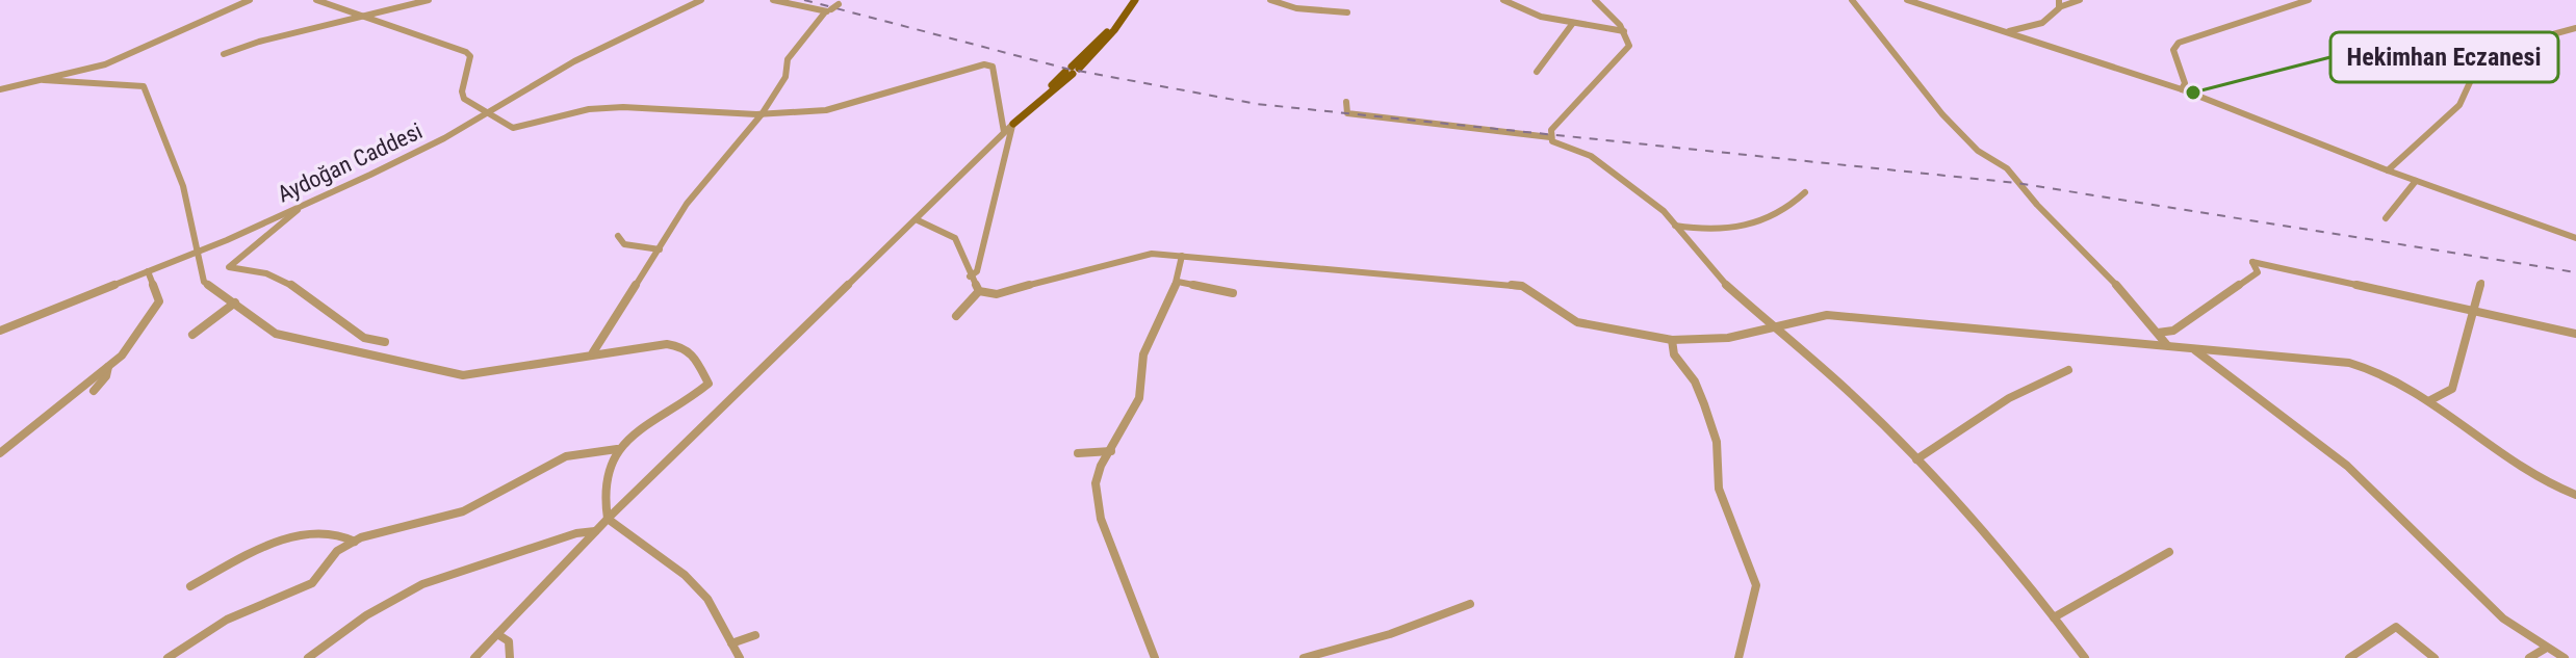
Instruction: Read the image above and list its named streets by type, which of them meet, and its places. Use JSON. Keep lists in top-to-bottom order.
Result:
{
  "streets": {
    "street": ["Aydoğan Caddesi"]
  },
  "places": ["Hekimhan Eczanesi"]
}
